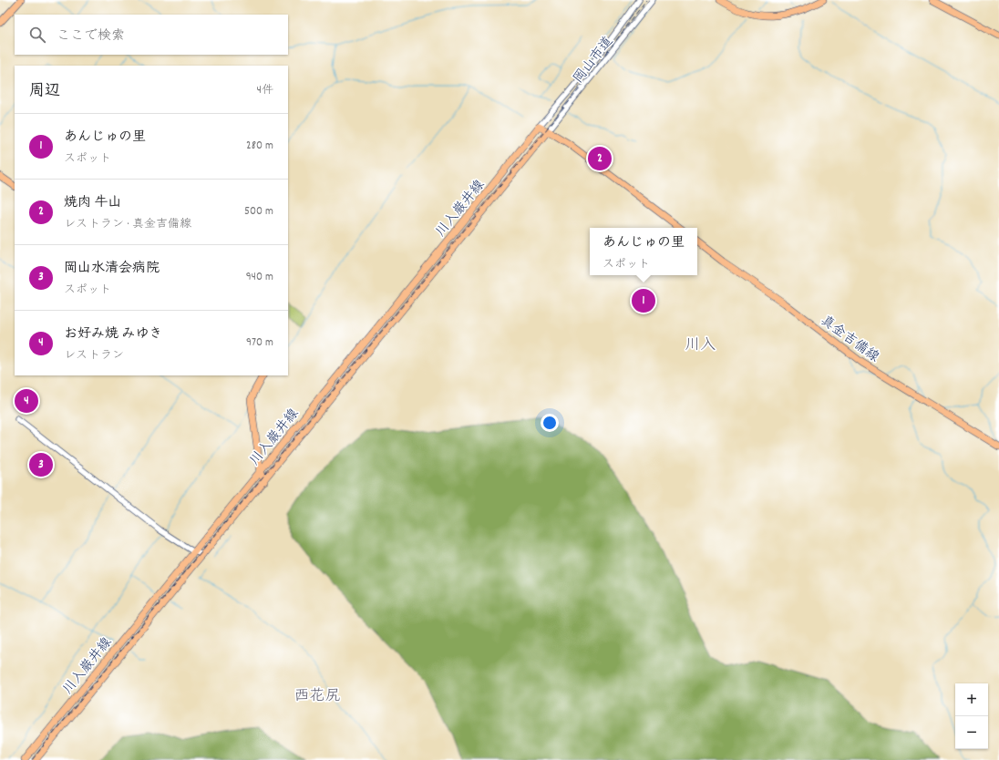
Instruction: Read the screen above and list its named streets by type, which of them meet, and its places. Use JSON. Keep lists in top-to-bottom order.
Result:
{
  "streets": {
    "main road": ["川入巌井線", "真金吉備線"],
    "street": ["岡山市道"]
  },
  "crossings": [
    ["岡山市道", "川入巌井線"]
  ],
  "districts": ["川入", "西花尻"],
  "page": {
    "search": "ここで検索",
    "heading": ["周辺", "4件"],
    "list": [
      {
        "mark": "1",
        "name": "あんじゅの里",
        "note": "スポット",
        "value": "280 m"
      },
      {
        "mark": "2",
        "name": "焼肉 牛山",
        "note": "レストラン · 真金吉備線",
        "value": "500 m"
      },
      {
        "mark": "3",
        "name": "岡山水清会病院",
        "note": "スポット",
        "value": "940 m"
      },
      {
        "mark": "4",
        "name": "お好み焼 みゆき",
        "note": "レストラン",
        "value": "970 m"
      }
    ],
    "pins": [
      "2",
      "1",
      "4",
      "3"
    ],
    "popup": ["あんじゅの里", "スポット"],
    "map_buttons": ["+", "−"]
  }
}
